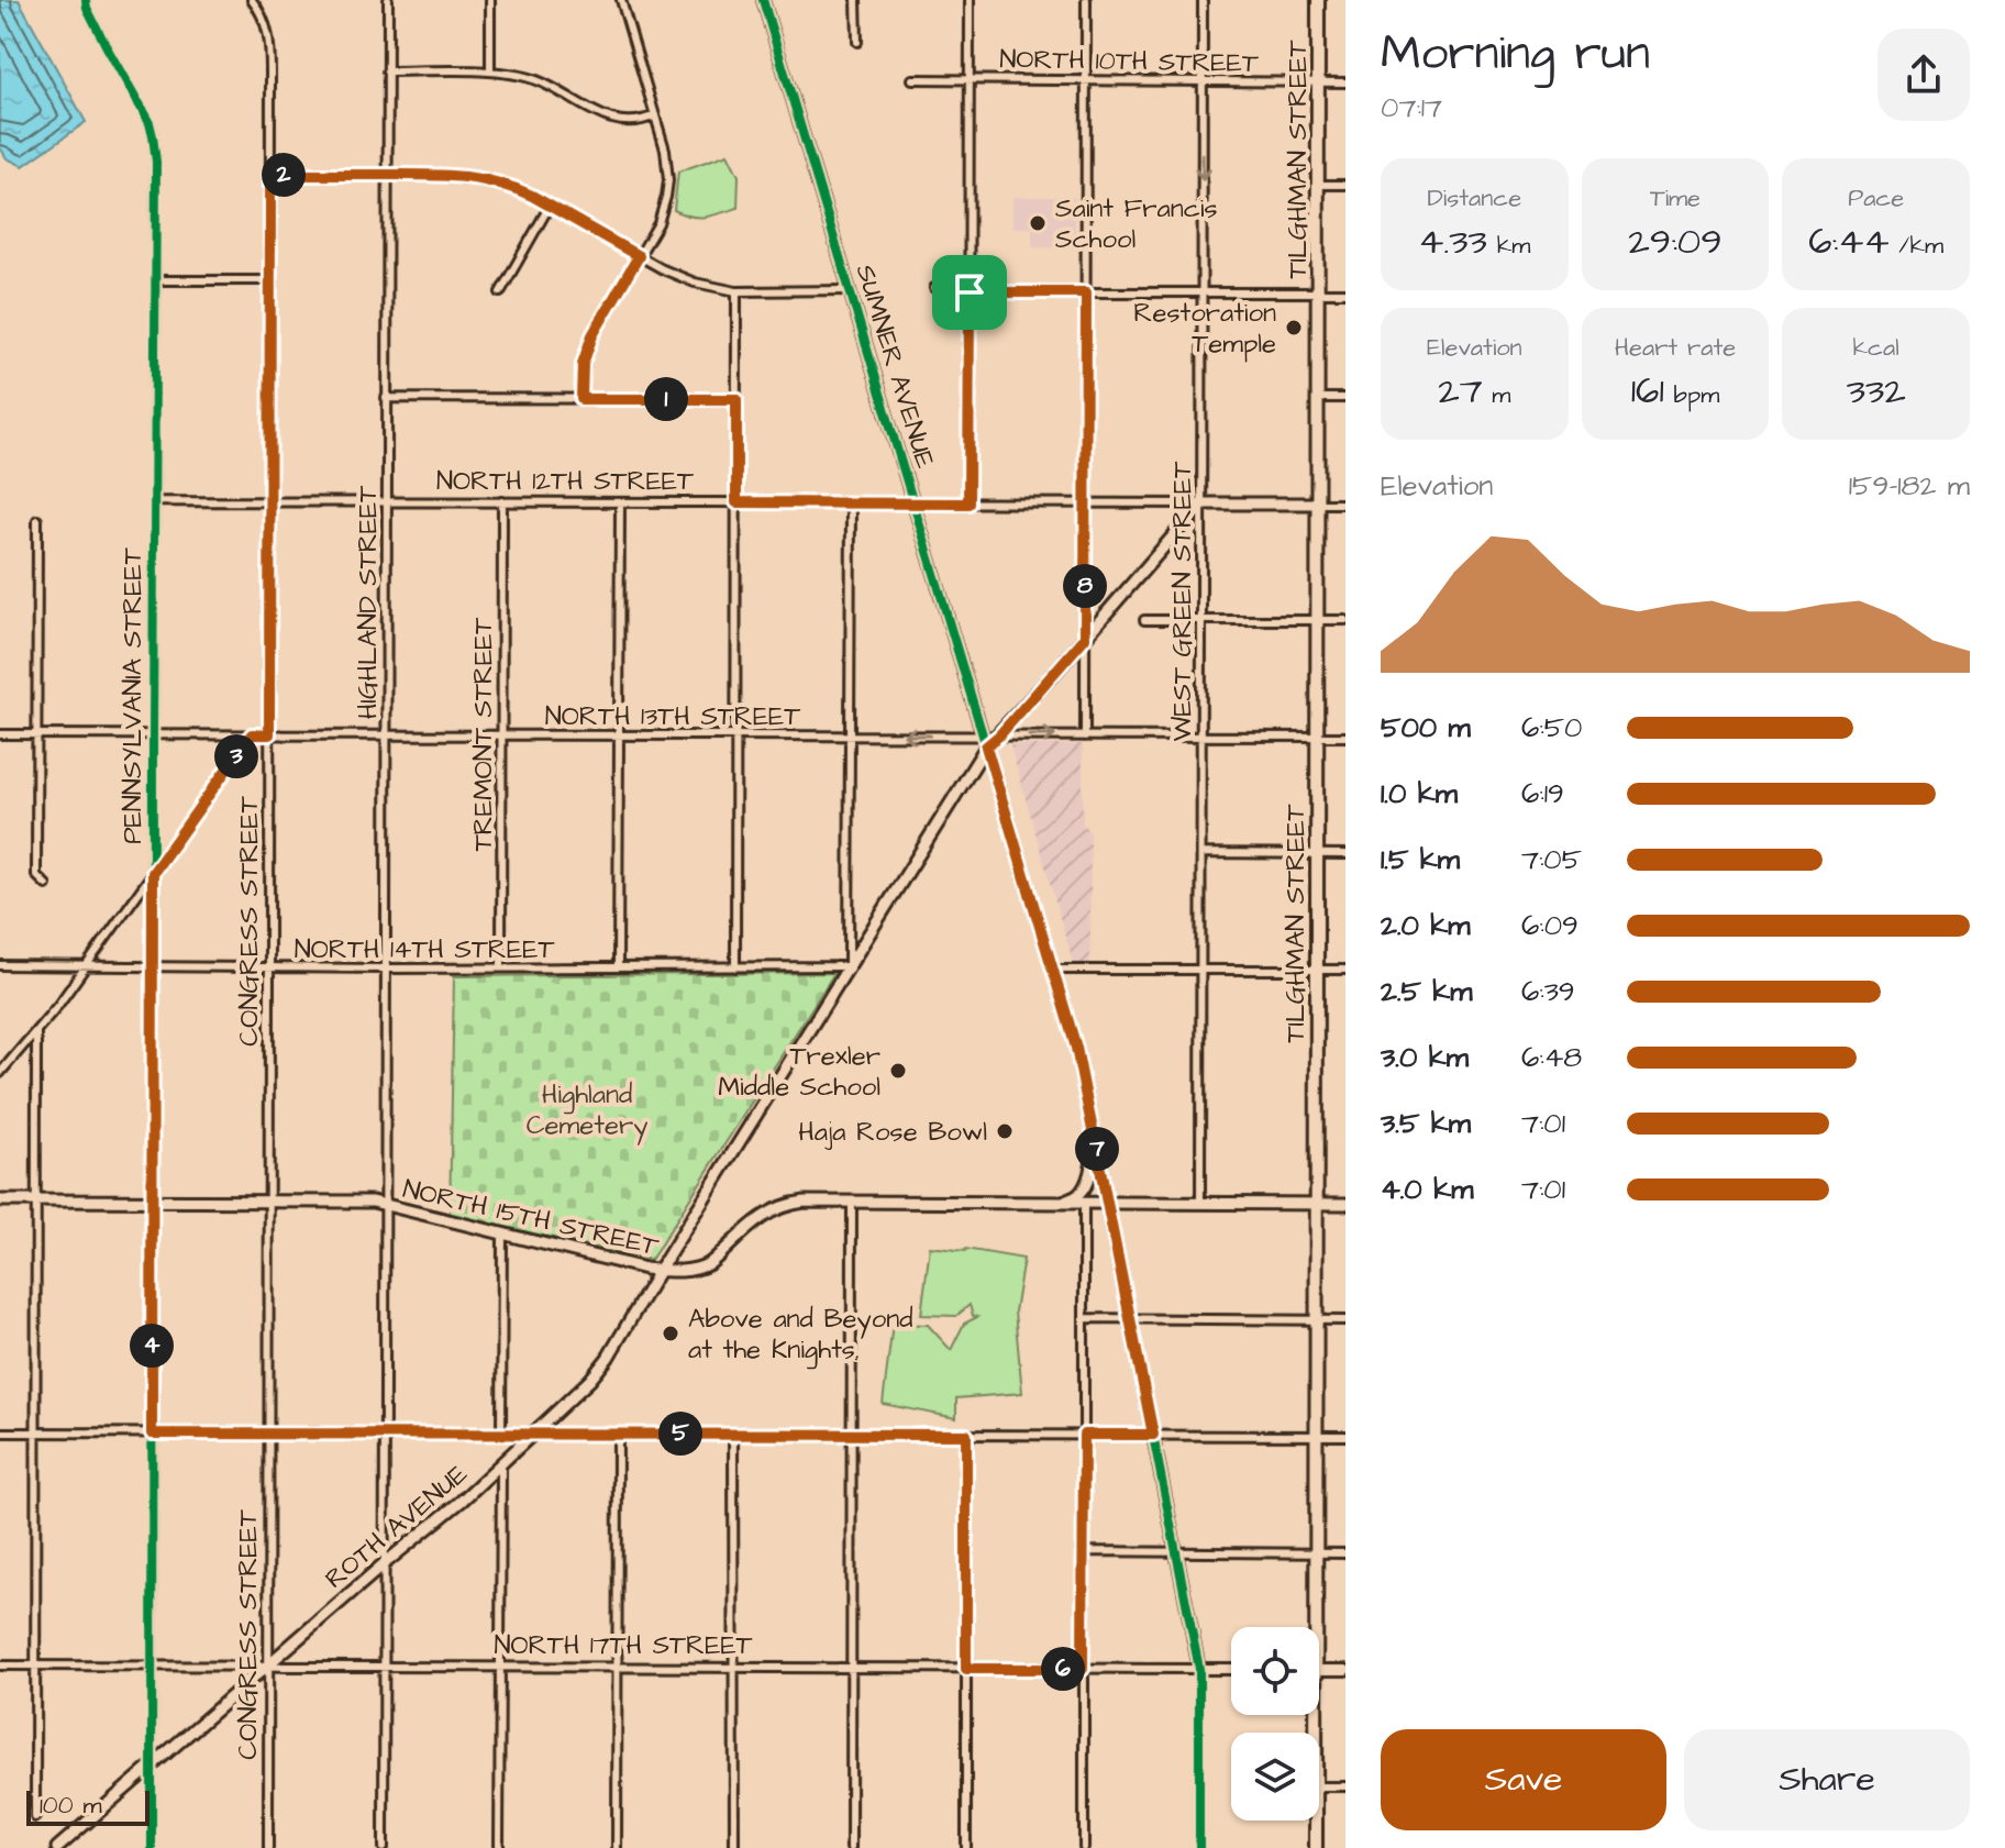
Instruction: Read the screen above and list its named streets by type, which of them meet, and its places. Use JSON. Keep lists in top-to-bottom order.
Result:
{
  "streets": {
    "main road": [
      "TILGHMAN STREET",
      "NORTH 12TH STREET",
      "NORTH 15TH STREET",
      "ROTH AVENUE"
    ],
    "street": [
      "NORTH 10TH STREET",
      "SUMNER AVENUE",
      "WEST GREEN STREET",
      "HIGHLAND STREET",
      "PENNSYLVANIA STREET",
      "NORTH 13TH STREET",
      "TREMONT STREET",
      "CONGRESS STREET",
      "NORTH 14TH STREET",
      "NORTH 17TH STREET"
    ]
  },
  "crossings": [
    ["NORTH 10TH STREET", "TILGHMAN STREET"],
    ["NORTH 10TH STREET", "WEST GREEN STREET"],
    ["TILGHMAN STREET", "NORTH 12TH STREET"],
    ["TILGHMAN STREET", "NORTH 15TH STREET"],
    ["SUMNER AVENUE", "NORTH 12TH STREET"],
    ["SUMNER AVENUE", "NORTH 13TH STREET"],
    ["SUMNER AVENUE", "NORTH 15TH STREET"],
    ["SUMNER AVENUE", "ROTH AVENUE"],
    ["SUMNER AVENUE", "NORTH 17TH STREET"],
    ["NORTH 12TH STREET", "WEST GREEN STREET"],
    ["NORTH 12TH STREET", "HIGHLAND STREET"],
    ["NORTH 12TH STREET", "PENNSYLVANIA STREET"],
    ["NORTH 12TH STREET", "TREMONT STREET"],
    ["NORTH 12TH STREET", "CONGRESS STREET"],
    ["NORTH 12TH STREET", "ROTH AVENUE"],
    ["WEST GREEN STREET", "NORTH 15TH STREET"],
    ["WEST GREEN STREET", "ROTH AVENUE"],
    ["HIGHLAND STREET", "NORTH 13TH STREET"],
    ["HIGHLAND STREET", "NORTH 14TH STREET"],
    ["HIGHLAND STREET", "NORTH 15TH STREET"],
    ["PENNSYLVANIA STREET", "NORTH 13TH STREET"],
    ["PENNSYLVANIA STREET", "NORTH 14TH STREET"],
    ["PENNSYLVANIA STREET", "NORTH 15TH STREET"],
    ["PENNSYLVANIA STREET", "ROTH AVENUE"],
    ["PENNSYLVANIA STREET", "NORTH 17TH STREET"],
    ["NORTH 13TH STREET", "TREMONT STREET"],
    ["NORTH 13TH STREET", "CONGRESS STREET"],
    ["NORTH 13TH STREET", "ROTH AVENUE"],
    ["TREMONT STREET", "NORTH 14TH STREET"],
    ["CONGRESS STREET", "NORTH 14TH STREET"],
    ["CONGRESS STREET", "NORTH 15TH STREET"],
    ["CONGRESS STREET", "ROTH AVENUE"],
    ["CONGRESS STREET", "NORTH 17TH STREET"],
    ["NORTH 14TH STREET", "ROTH AVENUE"],
    ["NORTH 15TH STREET", "ROTH AVENUE"],
    ["ROTH AVENUE", "NORTH 17TH STREET"]
  ],
  "parks": ["Highland Cemetery"],
  "places": [
    "Saint Francis School",
    "Restoration Temple",
    "Trexler Middle School",
    "Haja Rose Bowl",
    "Above and Beyond at the Knights."
  ],
  "scale_bar": "100 m",
  "page": {
    "heading": ["Morning run", "07:17"],
    "stats": [
      ["Distance", "4.33 km"],
      ["Time", "29:09"],
      ["Pace", "6:44 /km"],
      ["Elevation", "27 m"],
      ["Heart rate", "161 bpm"],
      ["kcal", "332"]
    ],
    "pins": [
      "2",
      "1",
      "8",
      "3",
      "7",
      "4",
      "5",
      "6"
    ],
    "chart": ["Elevation", "159–182 m"],
    "list": [
      {
        "name": "500 m",
        "note": "6:50"
      },
      {
        "name": "1.0 km",
        "note": "6:19"
      },
      {
        "name": "1.5 km",
        "note": "7:05"
      },
      {
        "name": "2.0 km",
        "note": "6:09"
      },
      {
        "name": "2.5 km",
        "note": "6:39"
      },
      {
        "name": "3.0 km",
        "note": "6:48"
      },
      {
        "name": "3.5 km",
        "note": "7:01"
      },
      {
        "name": "4.0 km",
        "note": "7:01"
      }
    ],
    "buttons": ["Save", "Share"],
    "scale": "100 m"
  }
}
